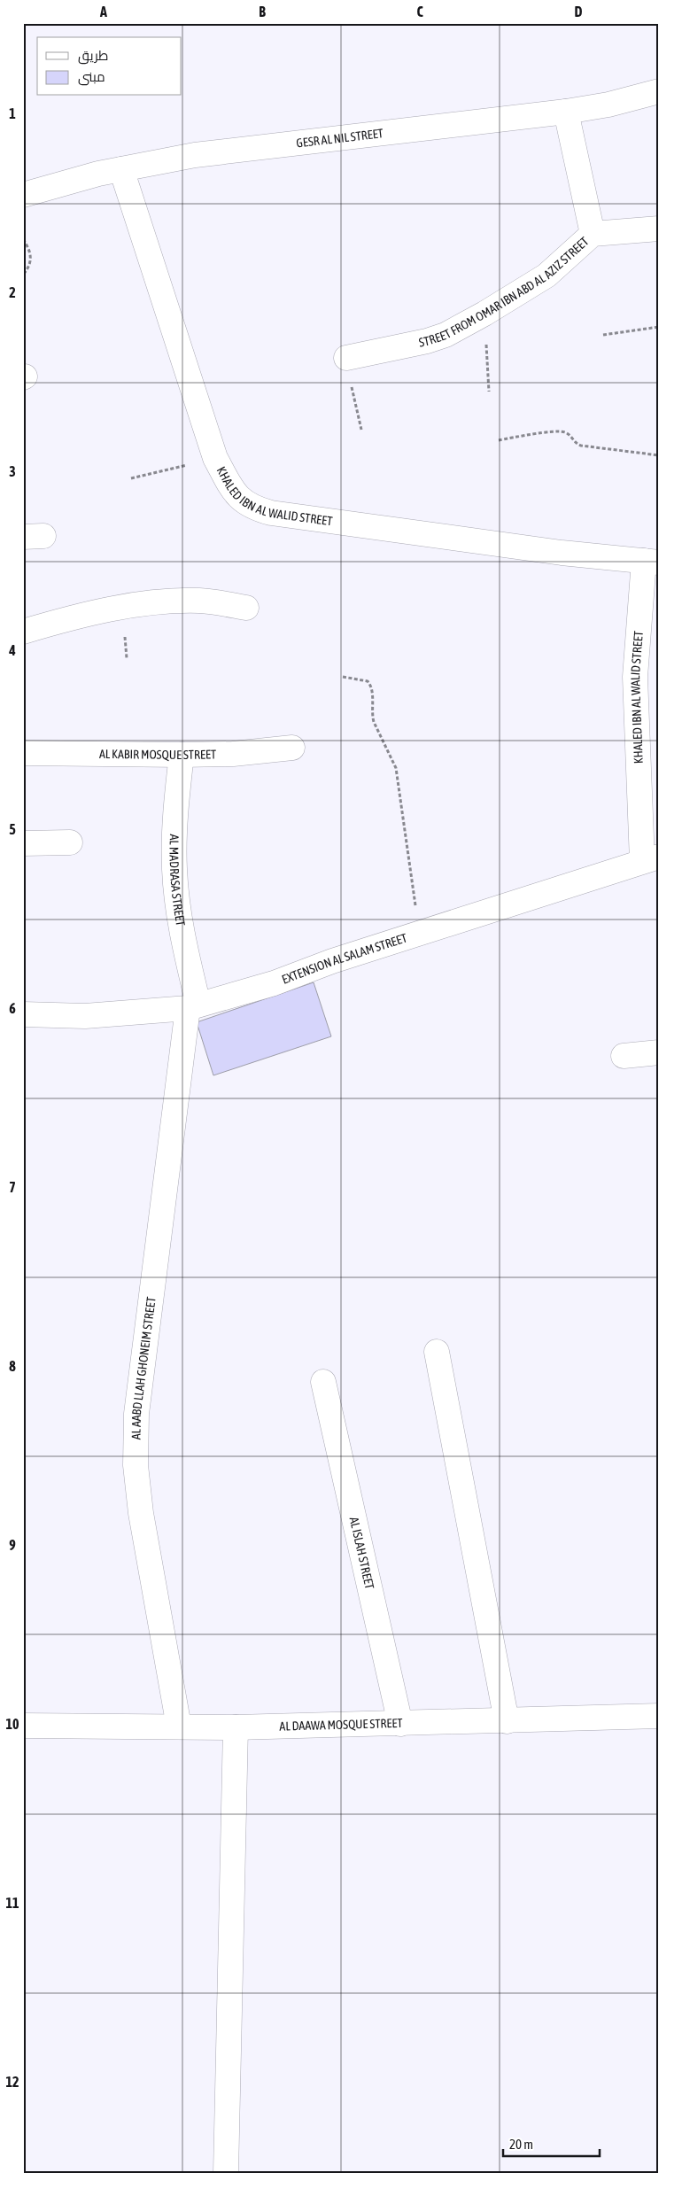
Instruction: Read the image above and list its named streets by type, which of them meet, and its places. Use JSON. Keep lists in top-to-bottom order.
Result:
{
  "streets": {
    "street": [
      "GESR AL NIL STREET",
      "STREET FROM OMAR IBN ABD AL AZIZ STREET",
      "KHALED IBN AL WALID STREET",
      "AL KABIR MOSQUE STREET",
      "AL MADRASA STREET",
      "EXTENSION AL SALAM STREET",
      "AL AABD LLAH GHONEIM STREET",
      "AL ISLAH STREET",
      "AL DAAWA MOSQUE STREET"
    ]
  },
  "crossings": [
    ["GESR AL NIL STREET", "KHALED IBN AL WALID STREET"],
    ["KHALED IBN AL WALID STREET", "EXTENSION AL SALAM STREET"],
    ["AL KABIR MOSQUE STREET", "AL MADRASA STREET"],
    ["AL MADRASA STREET", "EXTENSION AL SALAM STREET"],
    ["AL MADRASA STREET", "AL AABD LLAH GHONEIM STREET"],
    ["EXTENSION AL SALAM STREET", "AL AABD LLAH GHONEIM STREET"],
    ["AL AABD LLAH GHONEIM STREET", "AL DAAWA MOSQUE STREET"],
    ["AL ISLAH STREET", "AL DAAWA MOSQUE STREET"]
  ],
  "legend": ["طريق", "مبنى"],
  "scale_bar": "20 m",
  "grid": {
    "columns": [
      "A",
      "B",
      "C",
      "D"
    ],
    "rows": [
      "1",
      "2",
      "3",
      "4",
      "5",
      "6",
      "7",
      "8",
      "9",
      "10",
      "11",
      "12"
    ]
  }
}
